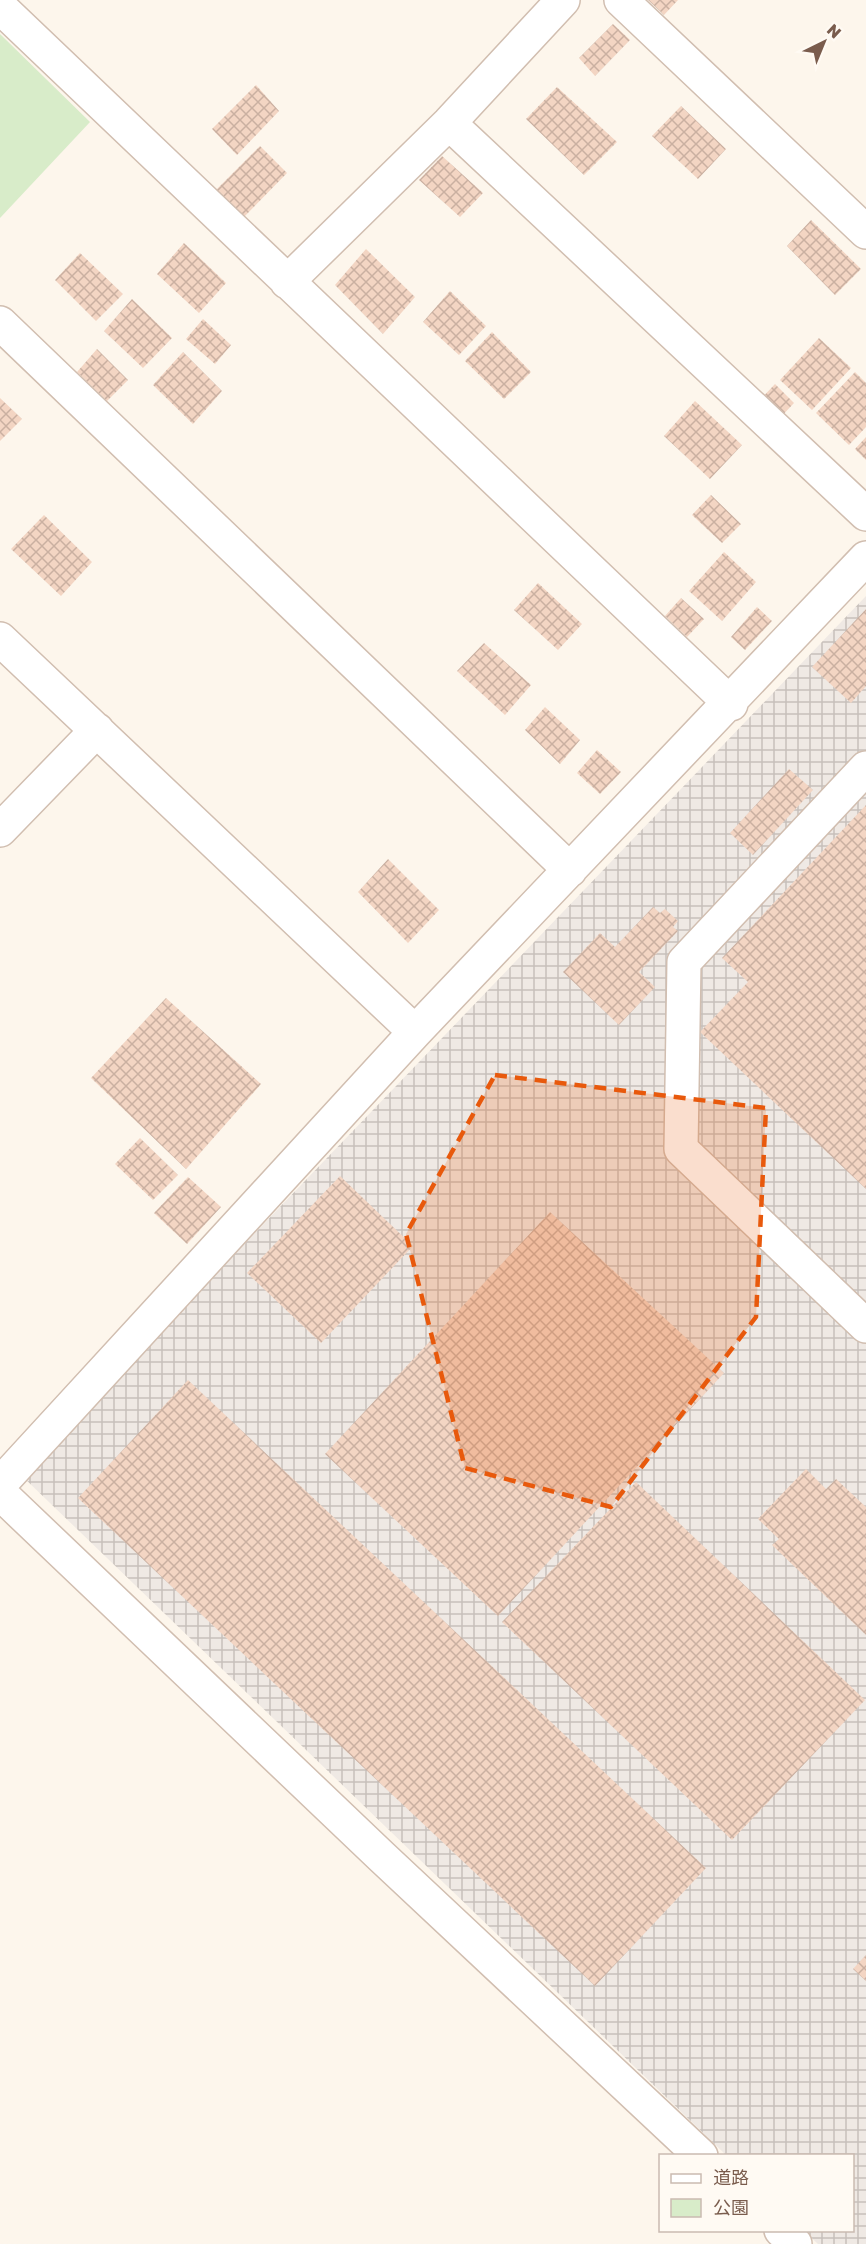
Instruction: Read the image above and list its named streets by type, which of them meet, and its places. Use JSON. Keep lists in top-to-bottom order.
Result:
{
  "legend": ["道路", "公園"],
  "north": "top right"
}
